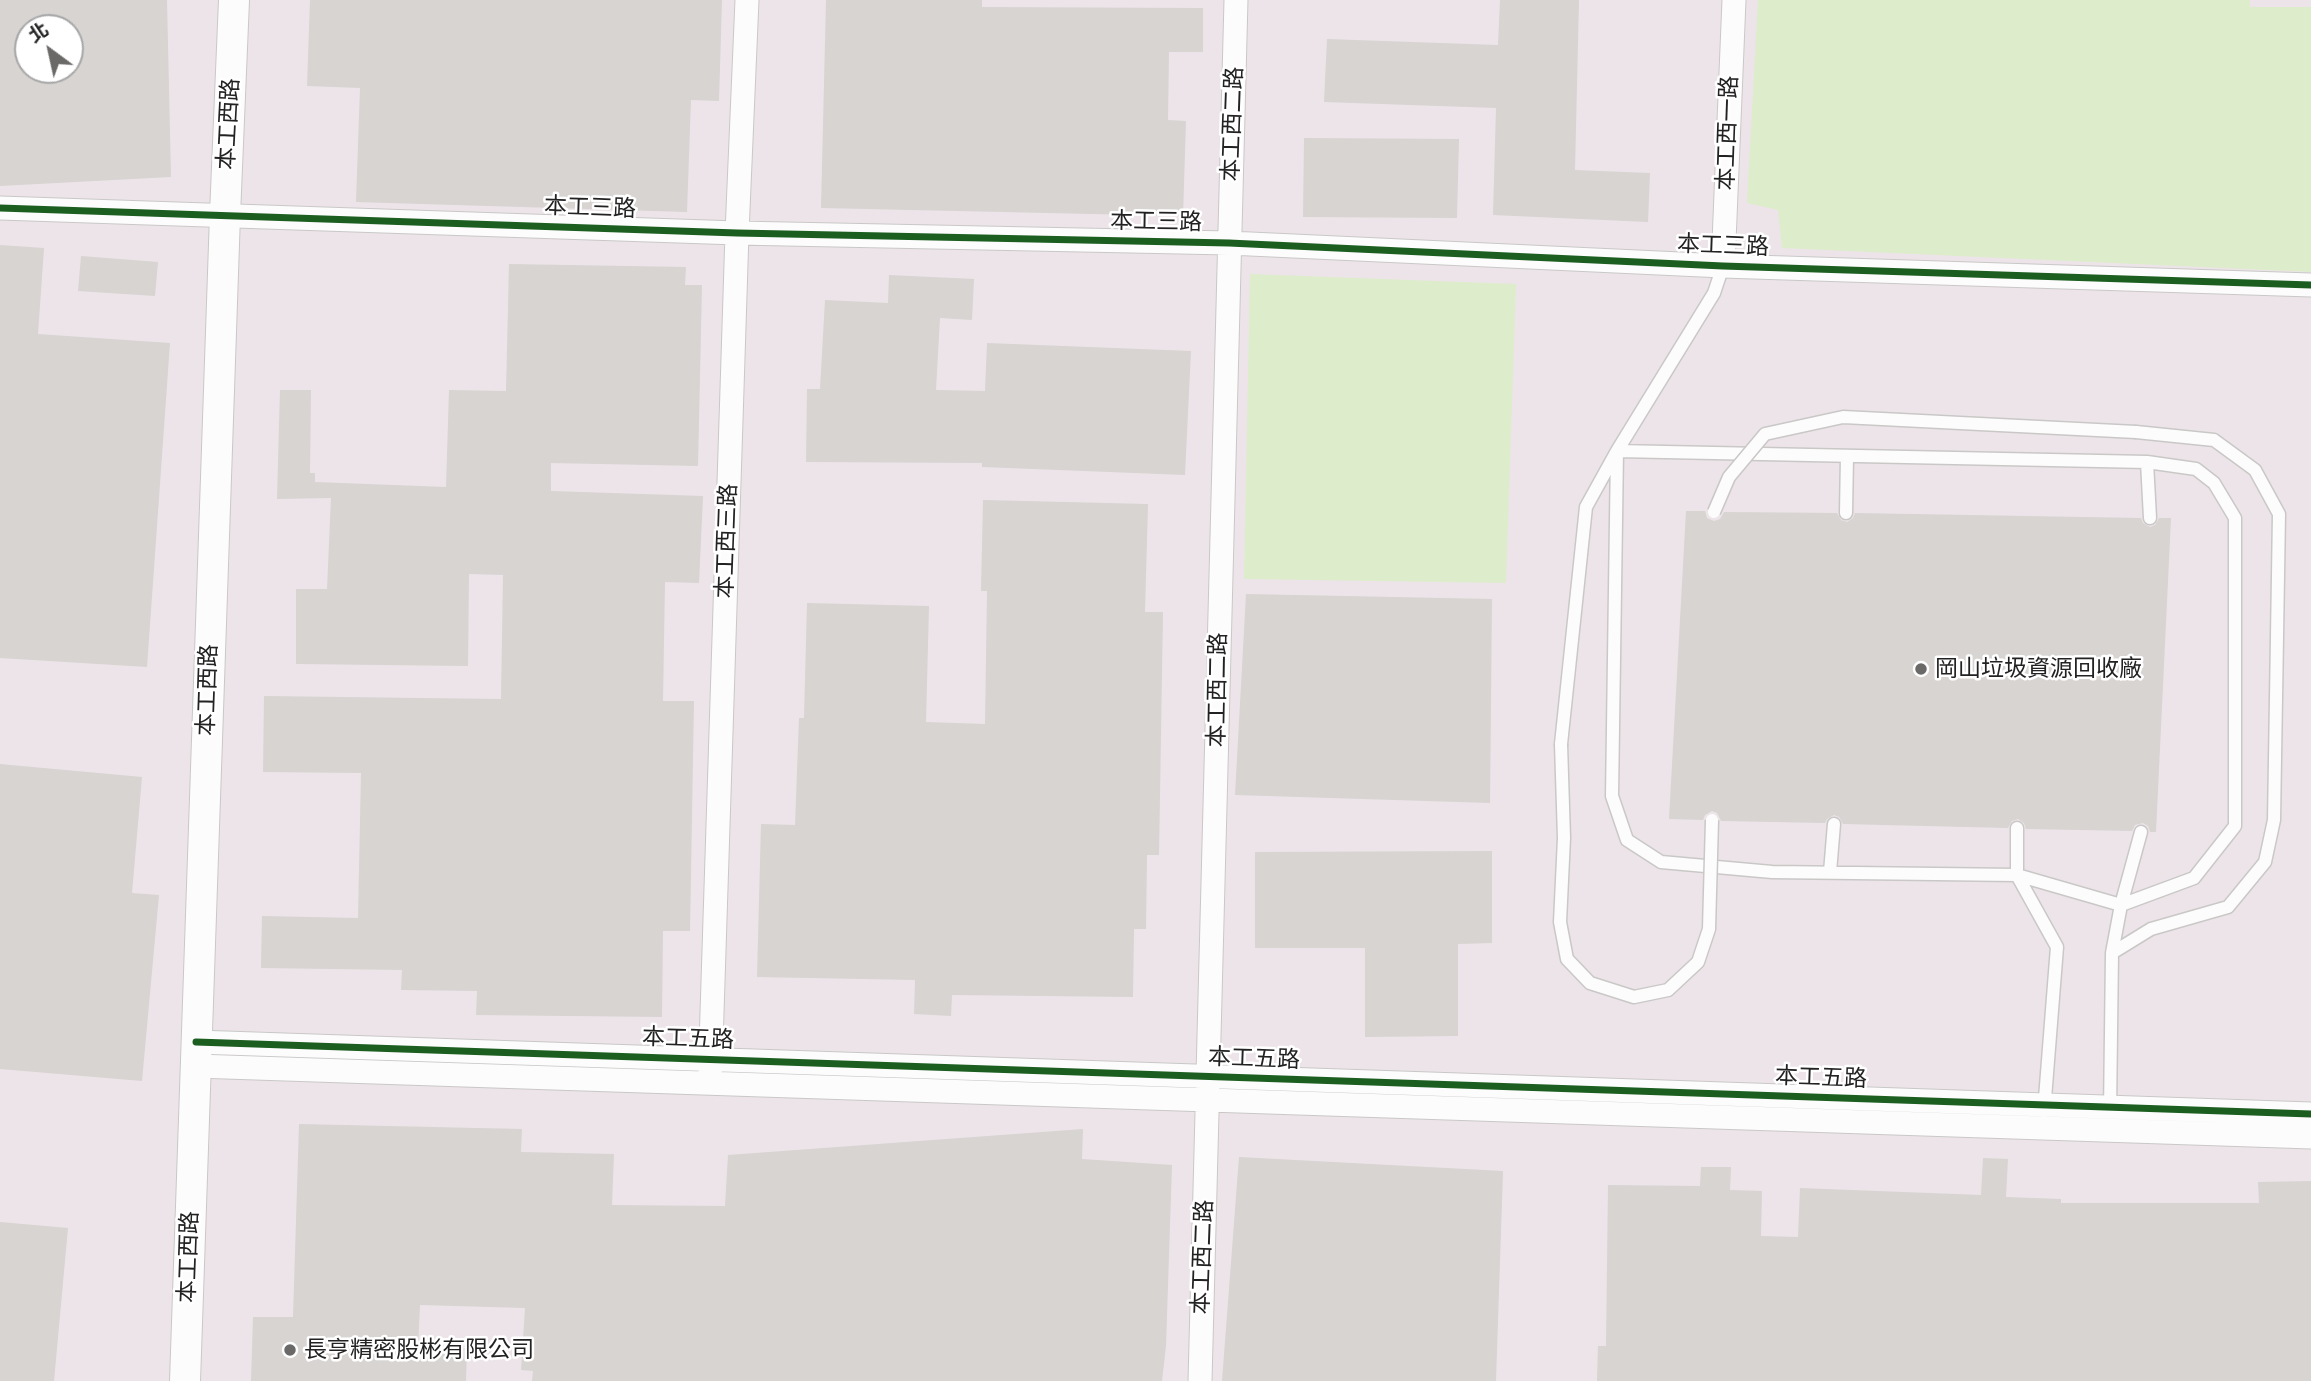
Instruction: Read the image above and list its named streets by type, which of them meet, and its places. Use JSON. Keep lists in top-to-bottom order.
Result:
{
  "streets": {
    "street": [
      "本工西路",
      "本工西二路",
      "本工西一路",
      "本工三路",
      "本工西三路",
      "本工五路"
    ]
  },
  "crossings": [
    ["本工西路", "本工三路"],
    ["本工西路", "本工五路"],
    ["本工西二路", "本工三路"],
    ["本工西二路", "本工五路"],
    ["本工西一路", "本工三路"],
    ["本工三路", "本工西三路"],
    ["本工西三路", "本工五路"]
  ],
  "places": ["岡山垃圾資源回收廠", "長亨精密股彬有限公司"],
  "north": "top left"
}
